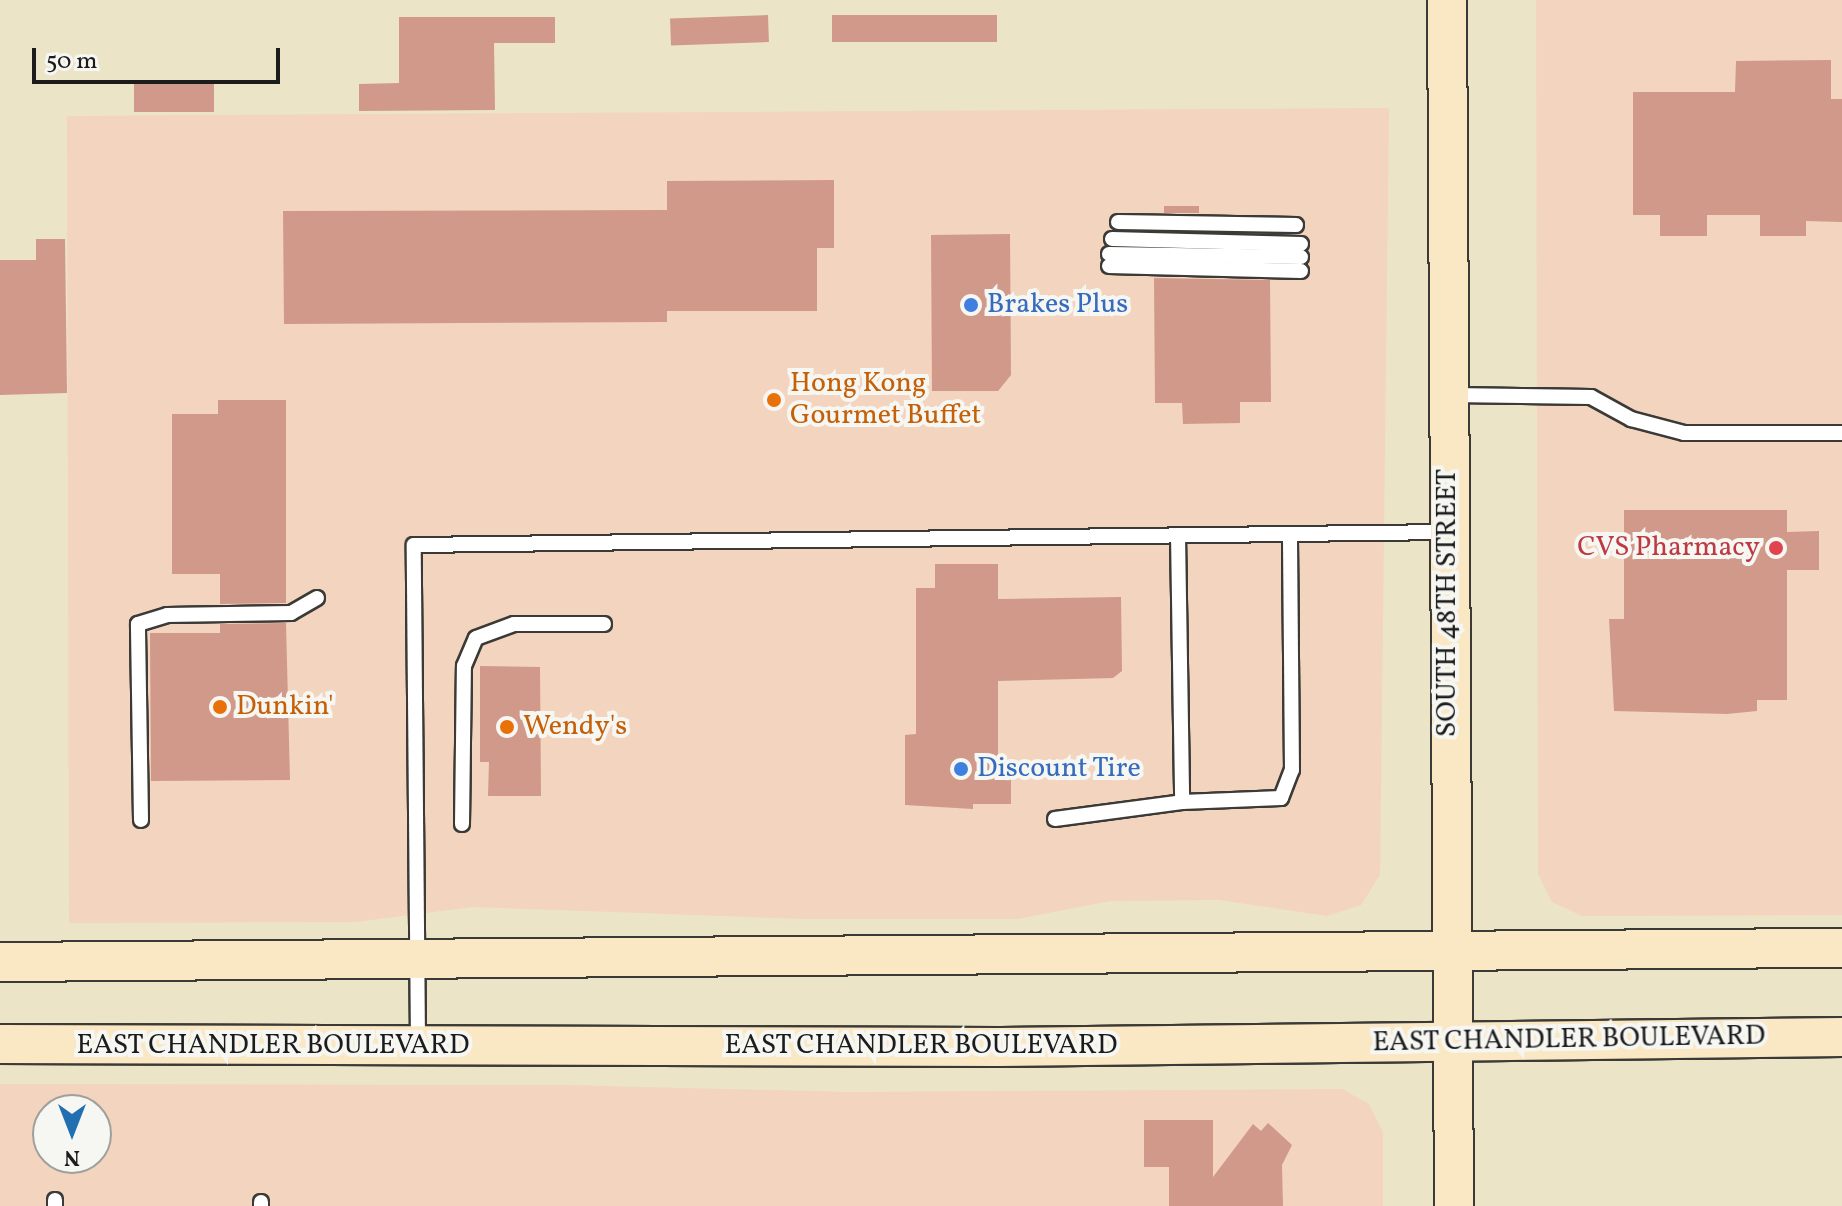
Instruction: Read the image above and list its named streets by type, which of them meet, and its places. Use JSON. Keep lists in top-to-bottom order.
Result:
{
  "streets": {
    "main road": ["SOUTH 48TH STREET", "EAST CHANDLER BOULEVARD"]
  },
  "crossings": [
    ["SOUTH 48TH STREET", "EAST CHANDLER BOULEVARD"]
  ],
  "places": [
    "Brakes Plus",
    "Hong Kong Gourmet Buffet",
    "CVS Pharmacy",
    "Dunkin'",
    "Wendy's",
    "Discount Tire"
  ],
  "scale_bar": "50 m",
  "north": "bottom"
}
